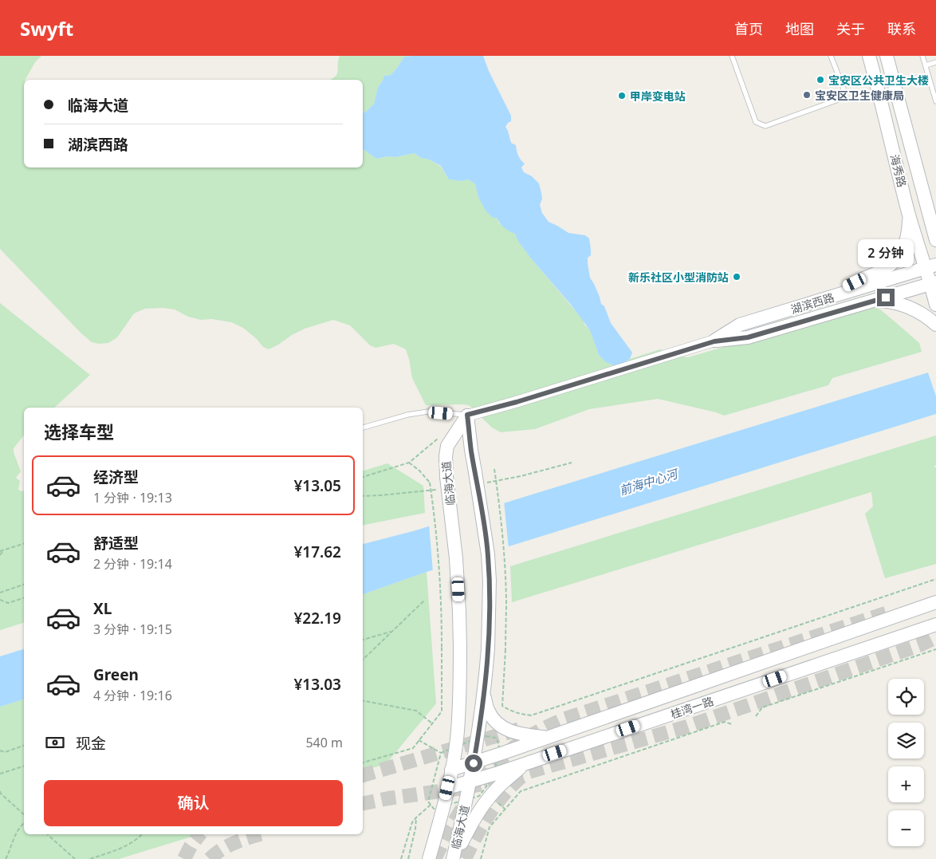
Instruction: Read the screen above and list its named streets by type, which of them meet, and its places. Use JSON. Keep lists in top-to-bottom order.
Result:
{
  "streets": {
    "main road": [
      "海秀路",
      "湖滨西路",
      "临海大道",
      "桂湾一路"
    ]
  },
  "crossings": [
    ["海秀路", "湖滨西路"],
    ["湖滨西路", "临海大道"],
    ["临海大道", "桂湾一路"]
  ],
  "water": ["前海中心河"],
  "places": [
    "宝安区公共卫生大楼",
    "宝安区卫生健康局",
    "甲岸变电站",
    "新乐社区小型消防站"
  ],
  "page": {
    "header": "Swyft",
    "nav": [
      "首页",
      "地图",
      "关于",
      "联系"
    ],
    "banner": ["临海大道", "湖滨西路"],
    "bubble": "2 分钟",
    "heading": "选择车型",
    "list": [
      {
        "name": "经济型",
        "note": "1 分钟 · 19:13",
        "value": "¥13.05"
      },
      {
        "name": "舒适型",
        "note": "2 分钟 · 19:14",
        "value": "¥17.62"
      },
      {
        "name": "XL",
        "note": "3 分钟 · 19:15",
        "value": "¥22.19"
      },
      {
        "name": "Green",
        "note": "4 分钟 · 19:16",
        "value": "¥13.03"
      }
    ],
    "map_buttons": ["+", "−"],
    "pay": ["现金", "540 m"],
    "buttons": "确认"
  }
}
